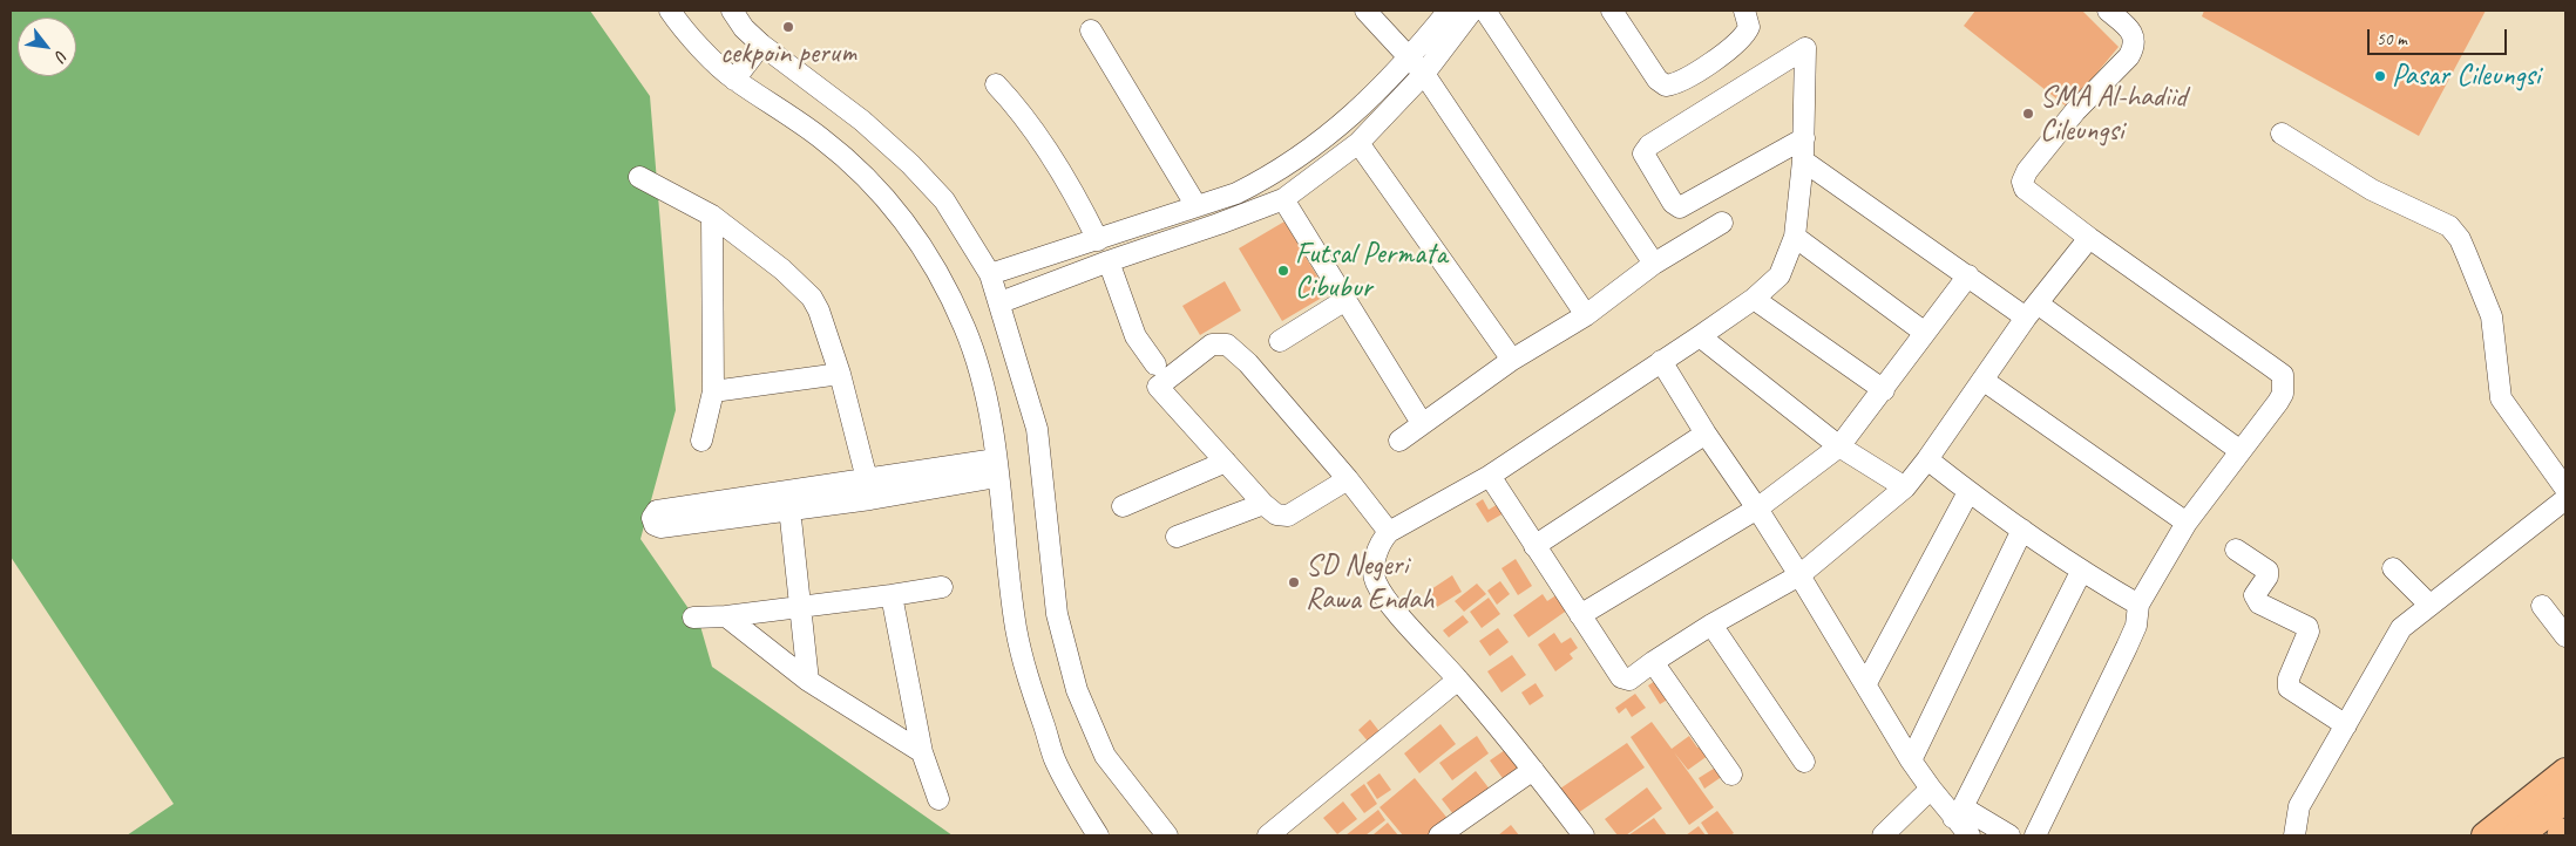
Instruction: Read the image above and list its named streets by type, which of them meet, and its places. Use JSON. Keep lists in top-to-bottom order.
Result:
{
  "places": [
    "cekpoin perum",
    "Pasar Cileungsi",
    "SMA Al-hadiid Cileungsi",
    "Futsal Permata Cibubur",
    "SD Negeri Rawa Endah"
  ],
  "scale_bar": "50 m",
  "north": "bottom right"
}
